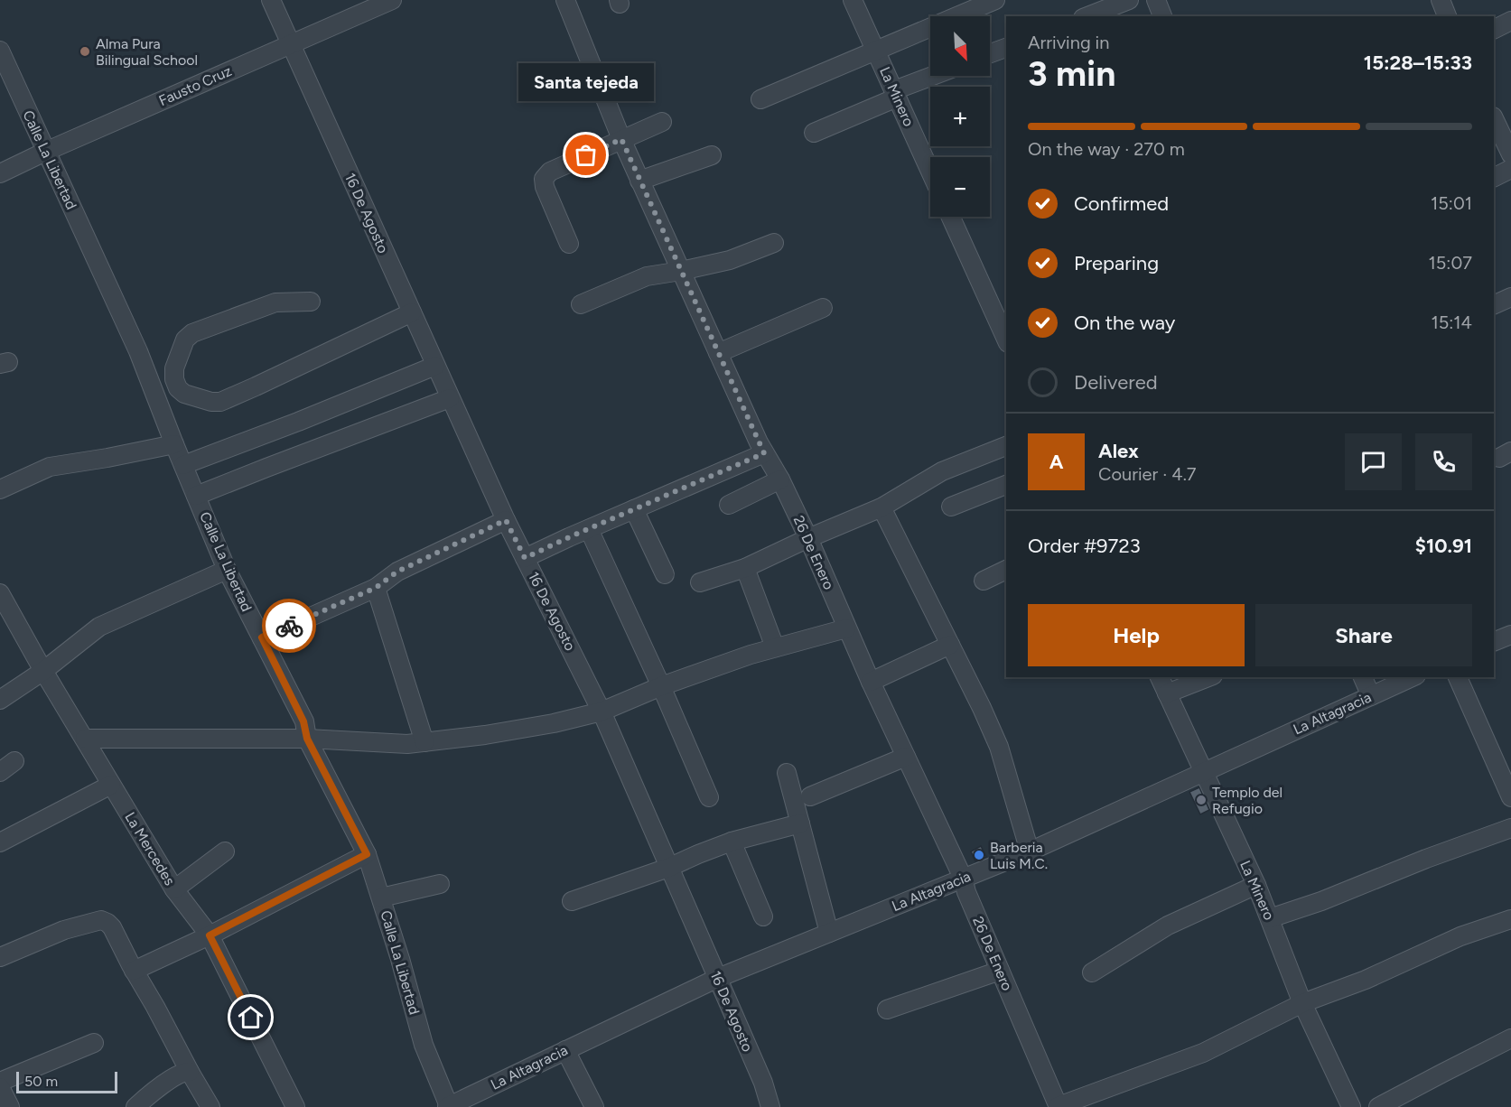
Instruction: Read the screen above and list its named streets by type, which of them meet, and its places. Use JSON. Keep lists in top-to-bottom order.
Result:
{
  "streets": {
    "street": [
      "Fausto Cruz",
      "La Minero",
      "Calle La Libertad",
      "16 De Agosto",
      "26 De Enero",
      "La Altagracia",
      "La Mercedes"
    ]
  },
  "crossings": [
    ["Fausto Cruz", "Calle La Libertad"],
    ["Fausto Cruz", "16 De Agosto"],
    ["La Minero", "La Altagracia"],
    ["Calle La Libertad", "La Altagracia"],
    ["16 De Agosto", "La Altagracia"],
    ["26 De Enero", "La Altagracia"]
  ],
  "places": [
    "Alma Pura Bilingual School",
    "Santa tejeda",
    "Templo del Refugio",
    "Barberia Luis M.C."
  ],
  "scale_bar": "50 m",
  "north": "bottom right",
  "page": {
    "map_buttons": ["+", "−"],
    "heading": ["3 min", "Arriving in", "15:28–15:33"],
    "panel": [
      "Alex",
      "Courier · 4.7",
      "Order #9723",
      "$10.91"
    ],
    "bubble": "Santa tejeda",
    "bar": "On the way · 270 m",
    "list": [
      ["Confirmed", "15:01"],
      ["Preparing", "15:07"],
      ["On the way", "15:14"],
      "Delivered"
    ],
    "round": "A",
    "buttons": ["Help", "Share"],
    "scale": "50 m"
  }
}
